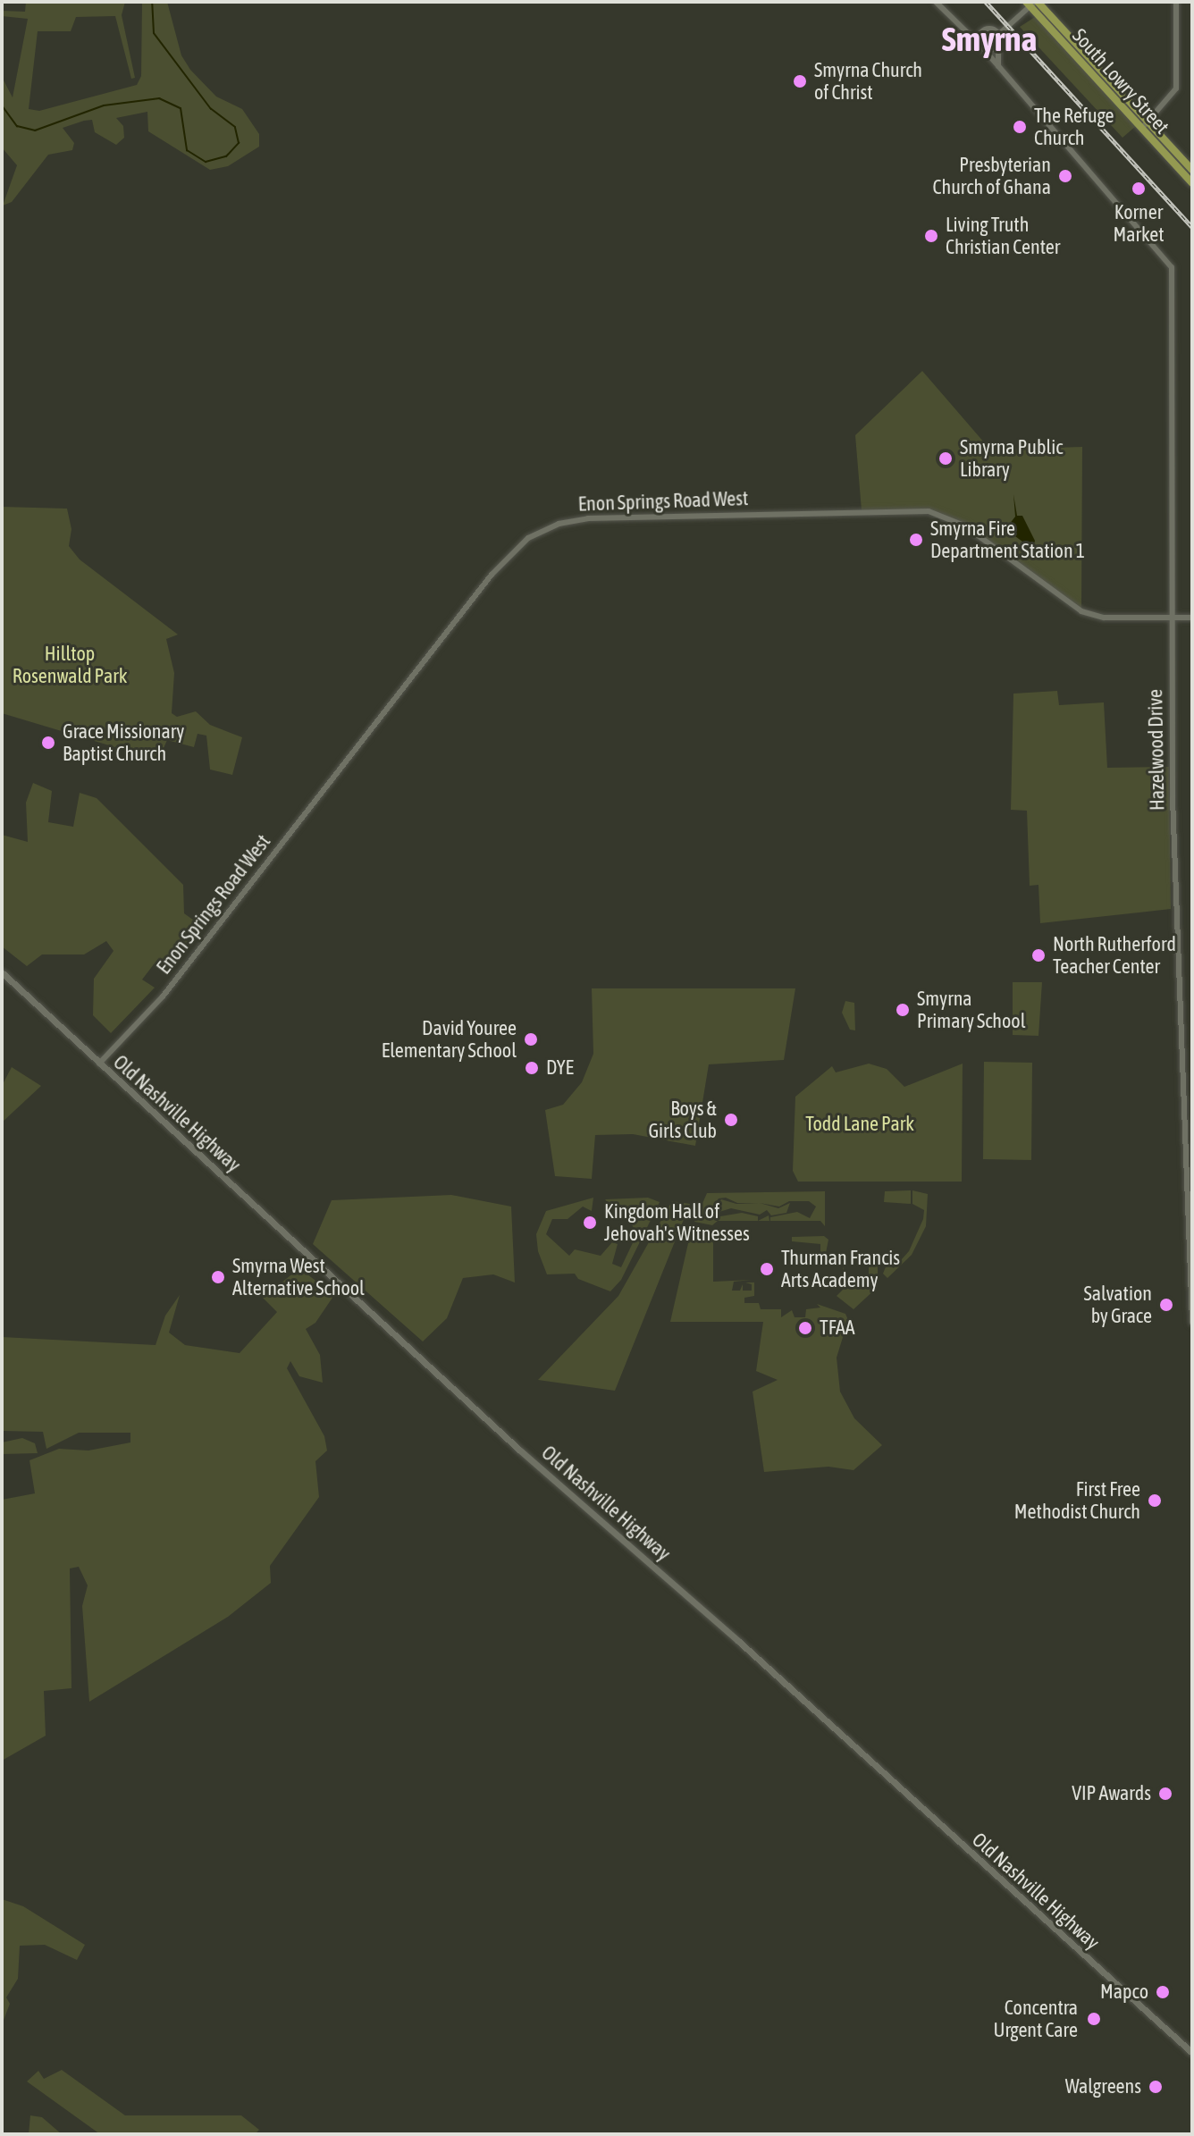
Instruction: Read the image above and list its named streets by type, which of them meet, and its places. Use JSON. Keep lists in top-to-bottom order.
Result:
{
  "streets": {
    "main road": ["South Lowry Street", "Old Nashville Highway"],
    "street": ["Enon Springs Road West", "Hazelwood Drive"]
  },
  "crossings": [
    ["Enon Springs Road West", "Hazelwood Drive"],
    ["Enon Springs Road West", "Old Nashville Highway"]
  ],
  "districts": ["Smyrna"],
  "parks": ["Hilltop Rosenwald Park", "Todd Lane Park"],
  "places": [
    "Smyrna Church of Christ",
    "The Refuge Church",
    "Presbyterian Church of Ghana",
    "Korner Market",
    "Living Truth Christian Center",
    "Smyrna Public Library",
    "Smyrna Fire Department Station 1",
    "Grace Missionary Baptist Church",
    "North Rutherford Teacher Center",
    "Smyrna Primary School",
    "David Youree Elementary School",
    "DYE",
    "Boys & Girls Club",
    "Kingdom Hall of Jehovah's Witnesses",
    "Thurman Francis Arts Academy",
    "Smyrna West Alternative School",
    "Salvation by Grace",
    "TFAA",
    "First Free Methodist Church",
    "VIP Awards",
    "Mapco",
    "Concentra Urgent Care",
    "Walgreens"
  ]
}
